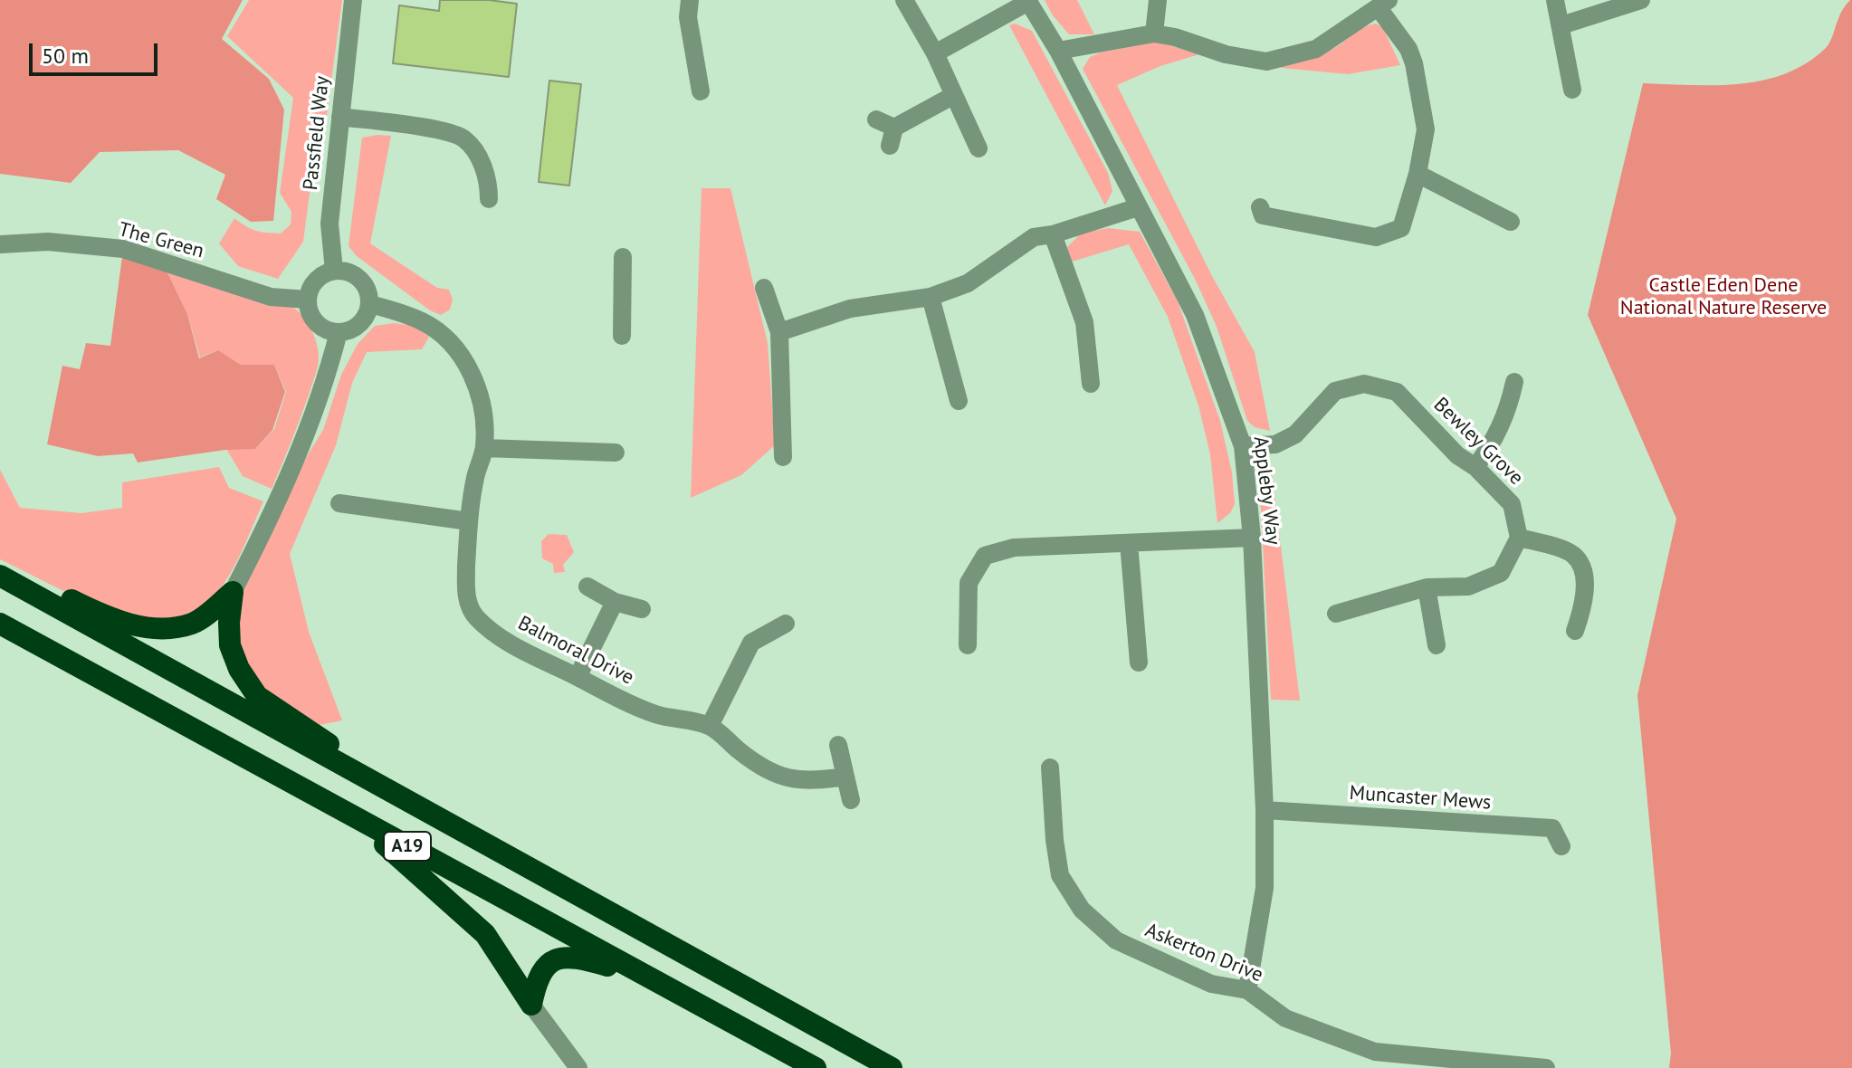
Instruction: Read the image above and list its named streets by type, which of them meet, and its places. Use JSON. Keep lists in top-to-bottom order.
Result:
{
  "streets": {
    "highway": ["A19"],
    "street": [
      "Passfield Way",
      "The Green",
      "Bewley Grove",
      "Appleby Way",
      "Balmoral Drive",
      "Muncaster Mews",
      "Askerton Drive"
    ]
  },
  "crossings": [
    ["Passfield Way", "The Green"],
    ["Passfield Way", "Balmoral Drive"],
    ["The Green", "Balmoral Drive"],
    ["Bewley Grove", "Appleby Way"],
    ["Appleby Way", "Muncaster Mews"],
    ["Appleby Way", "Askerton Drive"]
  ],
  "parks": ["Castle Eden Dene National Nature Reserve"],
  "scale_bar": "50 m"
}
